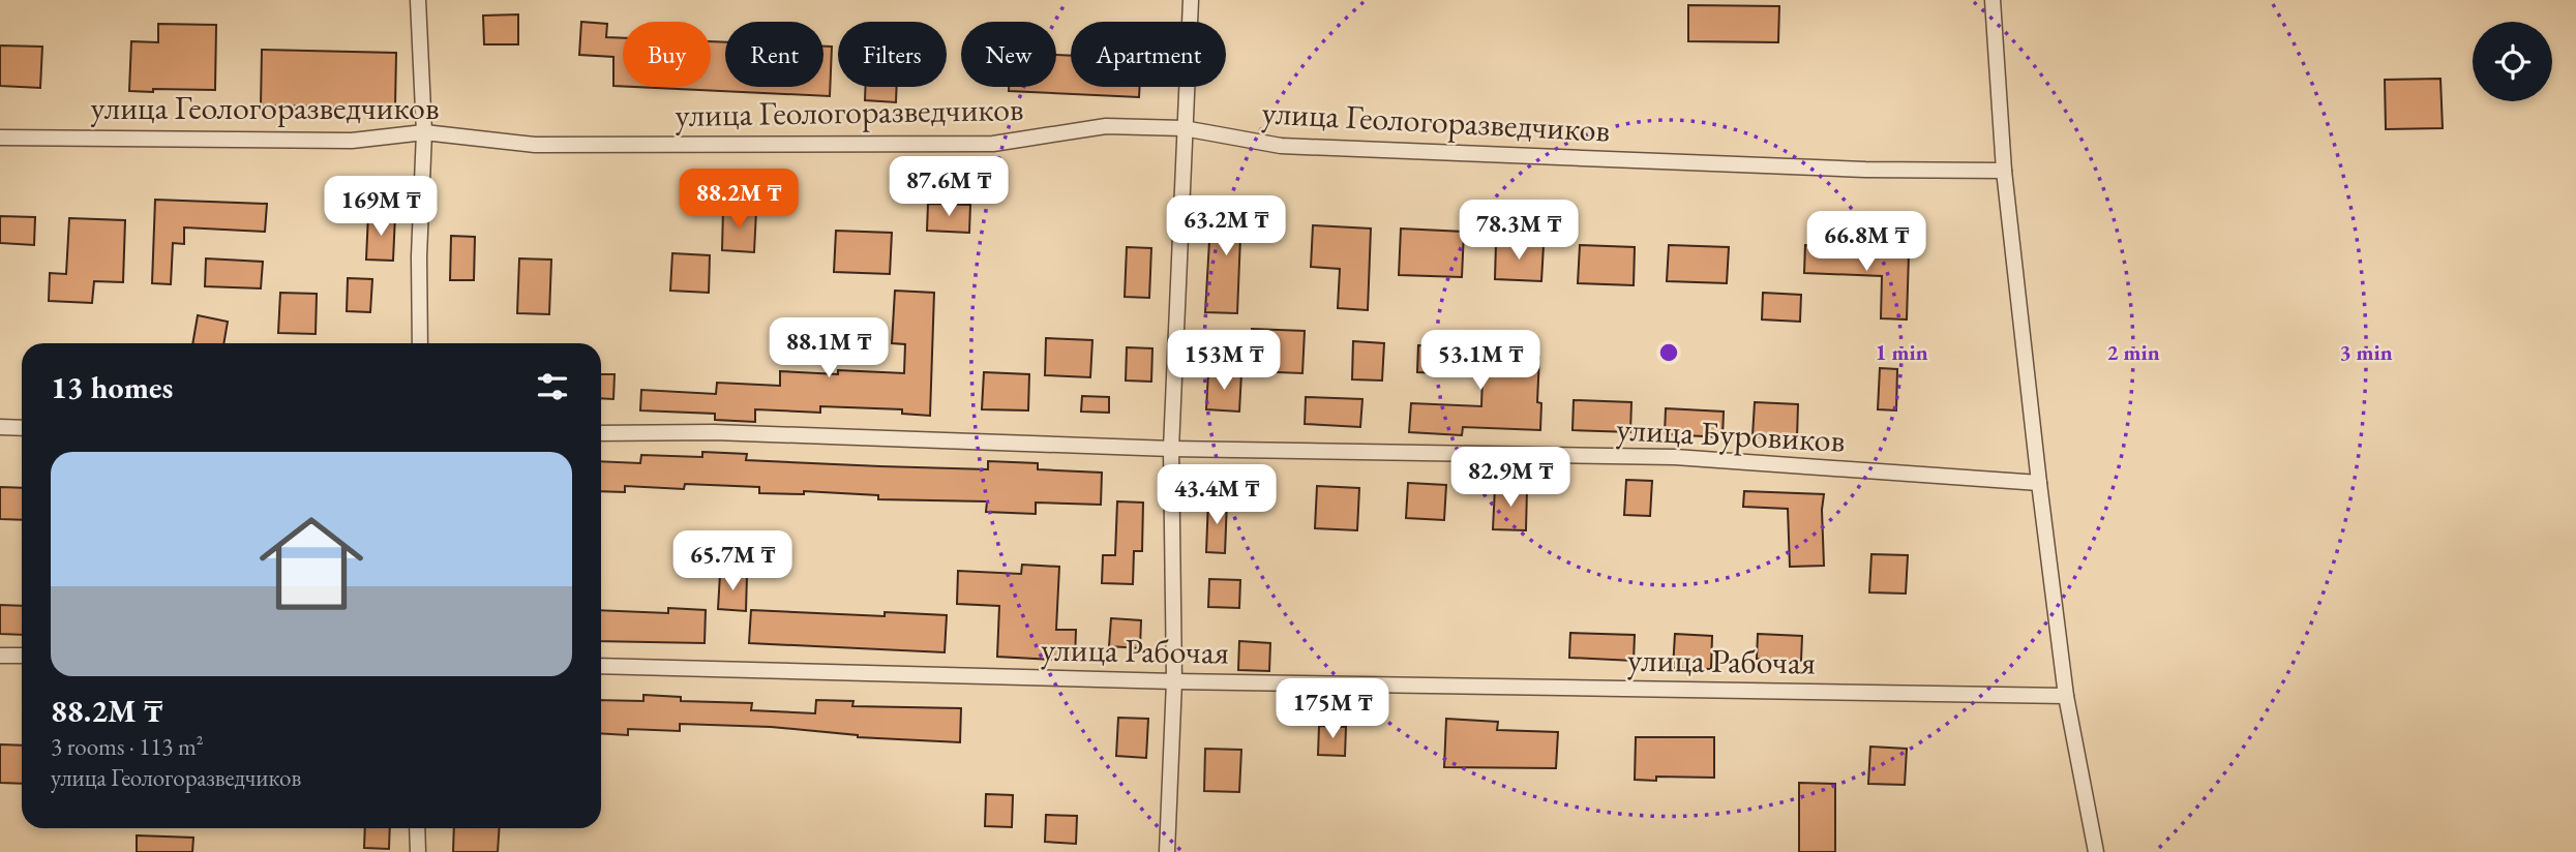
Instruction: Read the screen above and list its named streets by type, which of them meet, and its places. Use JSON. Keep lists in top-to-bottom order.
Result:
{
  "streets": {
    "street": ["улица Геологоразведчиков", "улица Буровиков", "улица Рабочая"]
  },
  "page": {
    "chip": [
      "Buy",
      "Rent",
      "Filters",
      "New",
      "Apartment"
    ],
    "price": [
      "87.6M ₸",
      "88.2M ₸",
      "169M ₸",
      "63.2M ₸",
      "78.3M ₸",
      "66.8M ₸",
      "88.1M ₸",
      "153M ₸",
      "53.1M ₸",
      "82.9M ₸",
      "43.4M ₸",
      "65.7M ₸",
      "175M ₸"
    ],
    "heading": "13 homes",
    "list": [
      {
        "name": "88.2M ₸",
        "note": "3 rooms · 113 m² · улица Геологоразведчиков"
      }
    ]
  },
  "rings": ["1 min", "2 min", "3 min"]
}
